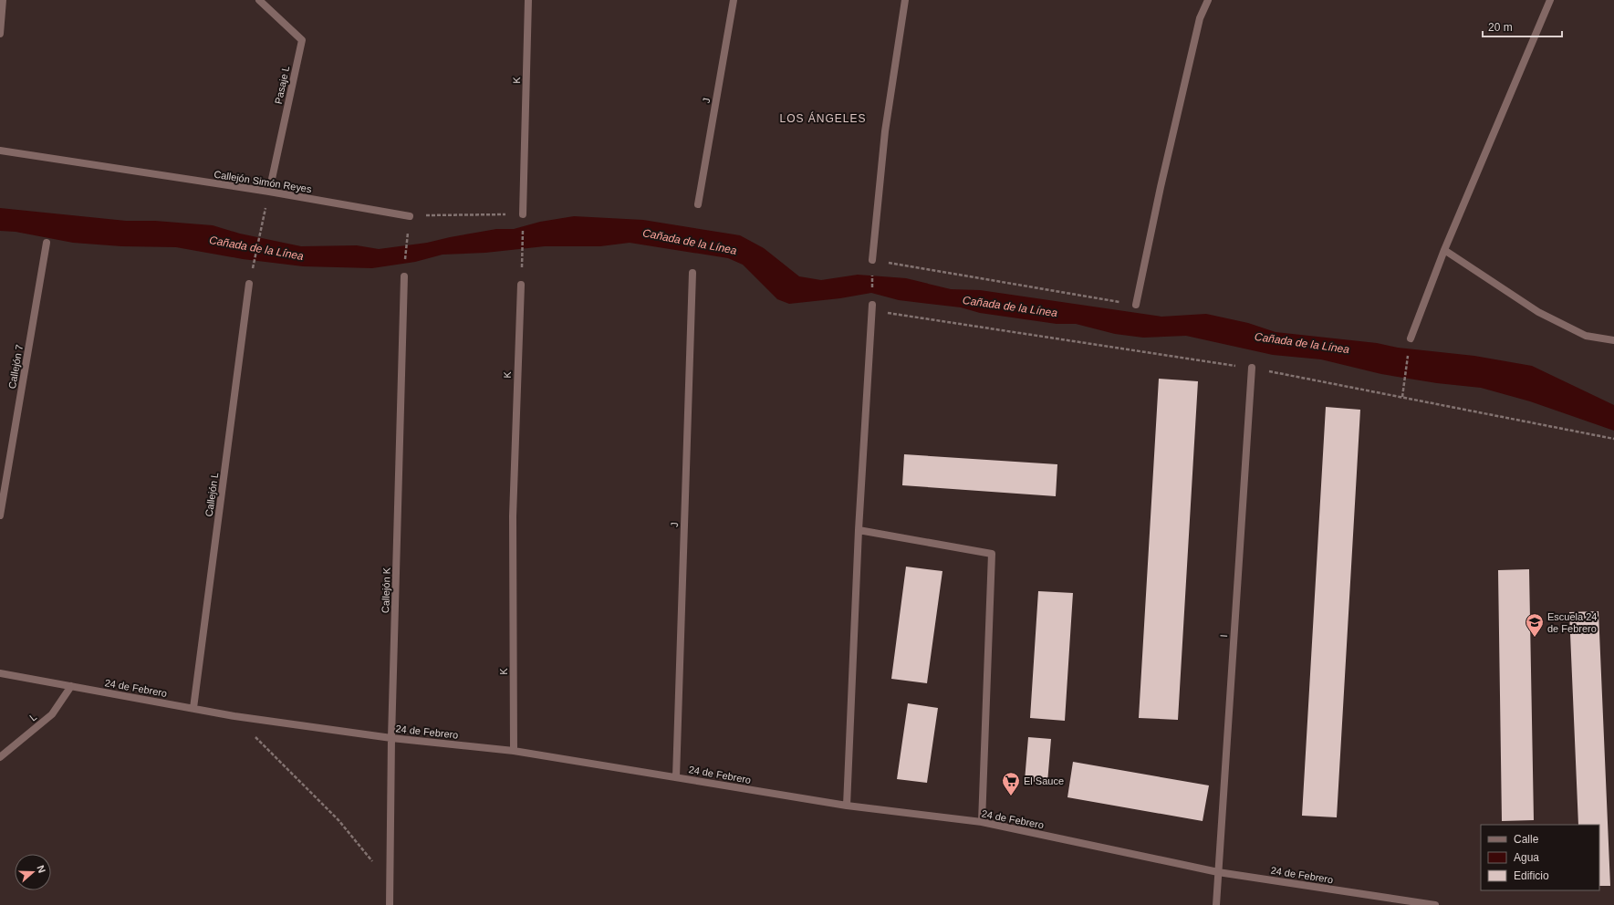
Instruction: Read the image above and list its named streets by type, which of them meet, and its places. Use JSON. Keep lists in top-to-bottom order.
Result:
{
  "streets": {
    "street": [
      "K",
      "Pasaje L",
      "J",
      "Callejón Simón Reyes",
      "Callejón 7",
      "Callejón L",
      "Callejón K",
      "I",
      "24 de Febrero",
      "L"
    ]
  },
  "crossings": [
    ["K", "24 de Febrero"],
    ["Pasaje L", "Callejón Simón Reyes"],
    ["J", "24 de Febrero"],
    ["Callejón L", "24 de Febrero"],
    ["Callejón K", "24 de Febrero"],
    ["I", "24 de Febrero"],
    ["24 de Febrero", "L"]
  ],
  "districts": ["LOS ÁNGELES"],
  "water": ["Cañada de la Línea"],
  "places": {
    "school or university": ["Escuela 24 de Febrero"],
    "supermarket": ["El Sauce"]
  },
  "legend": ["Calle", "Agua", "Edificio"],
  "scale_bar": "20 m",
  "north": "right"
}
